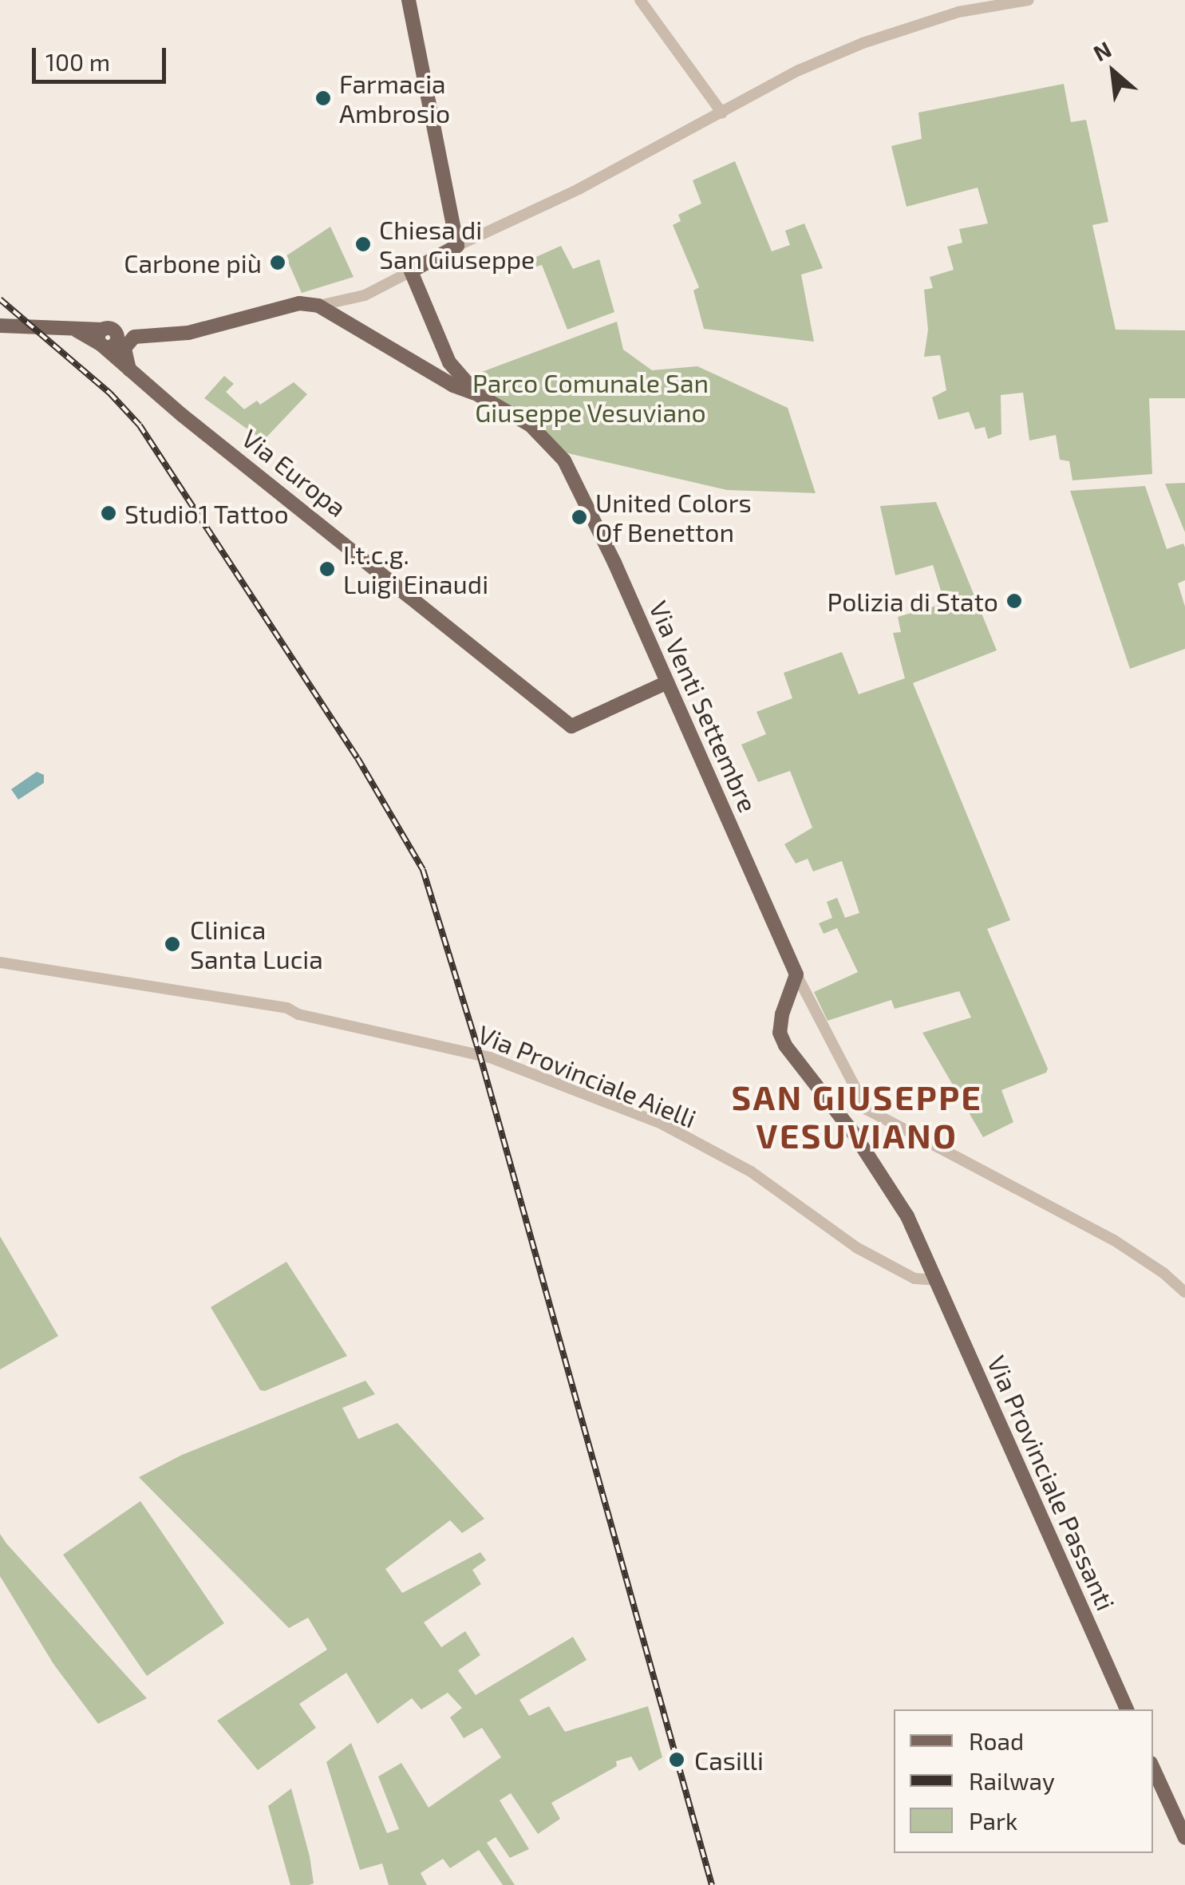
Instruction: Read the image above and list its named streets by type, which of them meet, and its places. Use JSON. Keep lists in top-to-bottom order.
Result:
{
  "streets": {
    "main road": ["Via Europa", "Via Venti Settembre", "Via Provinciale Passanti"],
    "street": ["Via Provinciale Aielli"]
  },
  "crossings": [
    ["Via Europa", "Via Venti Settembre"],
    ["Via Venti Settembre", "Via Provinciale Passanti"],
    ["Via Provinciale Aielli", "Via Provinciale Passanti"]
  ],
  "districts": ["SAN GIUSEPPE VESUVIANO"],
  "parks": ["Parco Comunale San Giuseppe Vesuviano"],
  "places": [
    "Farmacia Ambrosio",
    "Chiesa di San Giuseppe",
    "Carbone più",
    "Studio1 Tattoo",
    "United Colors Of Benetton",
    "I.t.c.g. Luigi Einaudi",
    "Polizia di Stato",
    "Clinica Santa Lucia",
    "Casilli"
  ],
  "legend": ["Road", "Railway", "Park"],
  "scale_bar": "100 m",
  "north": "top left"
}
